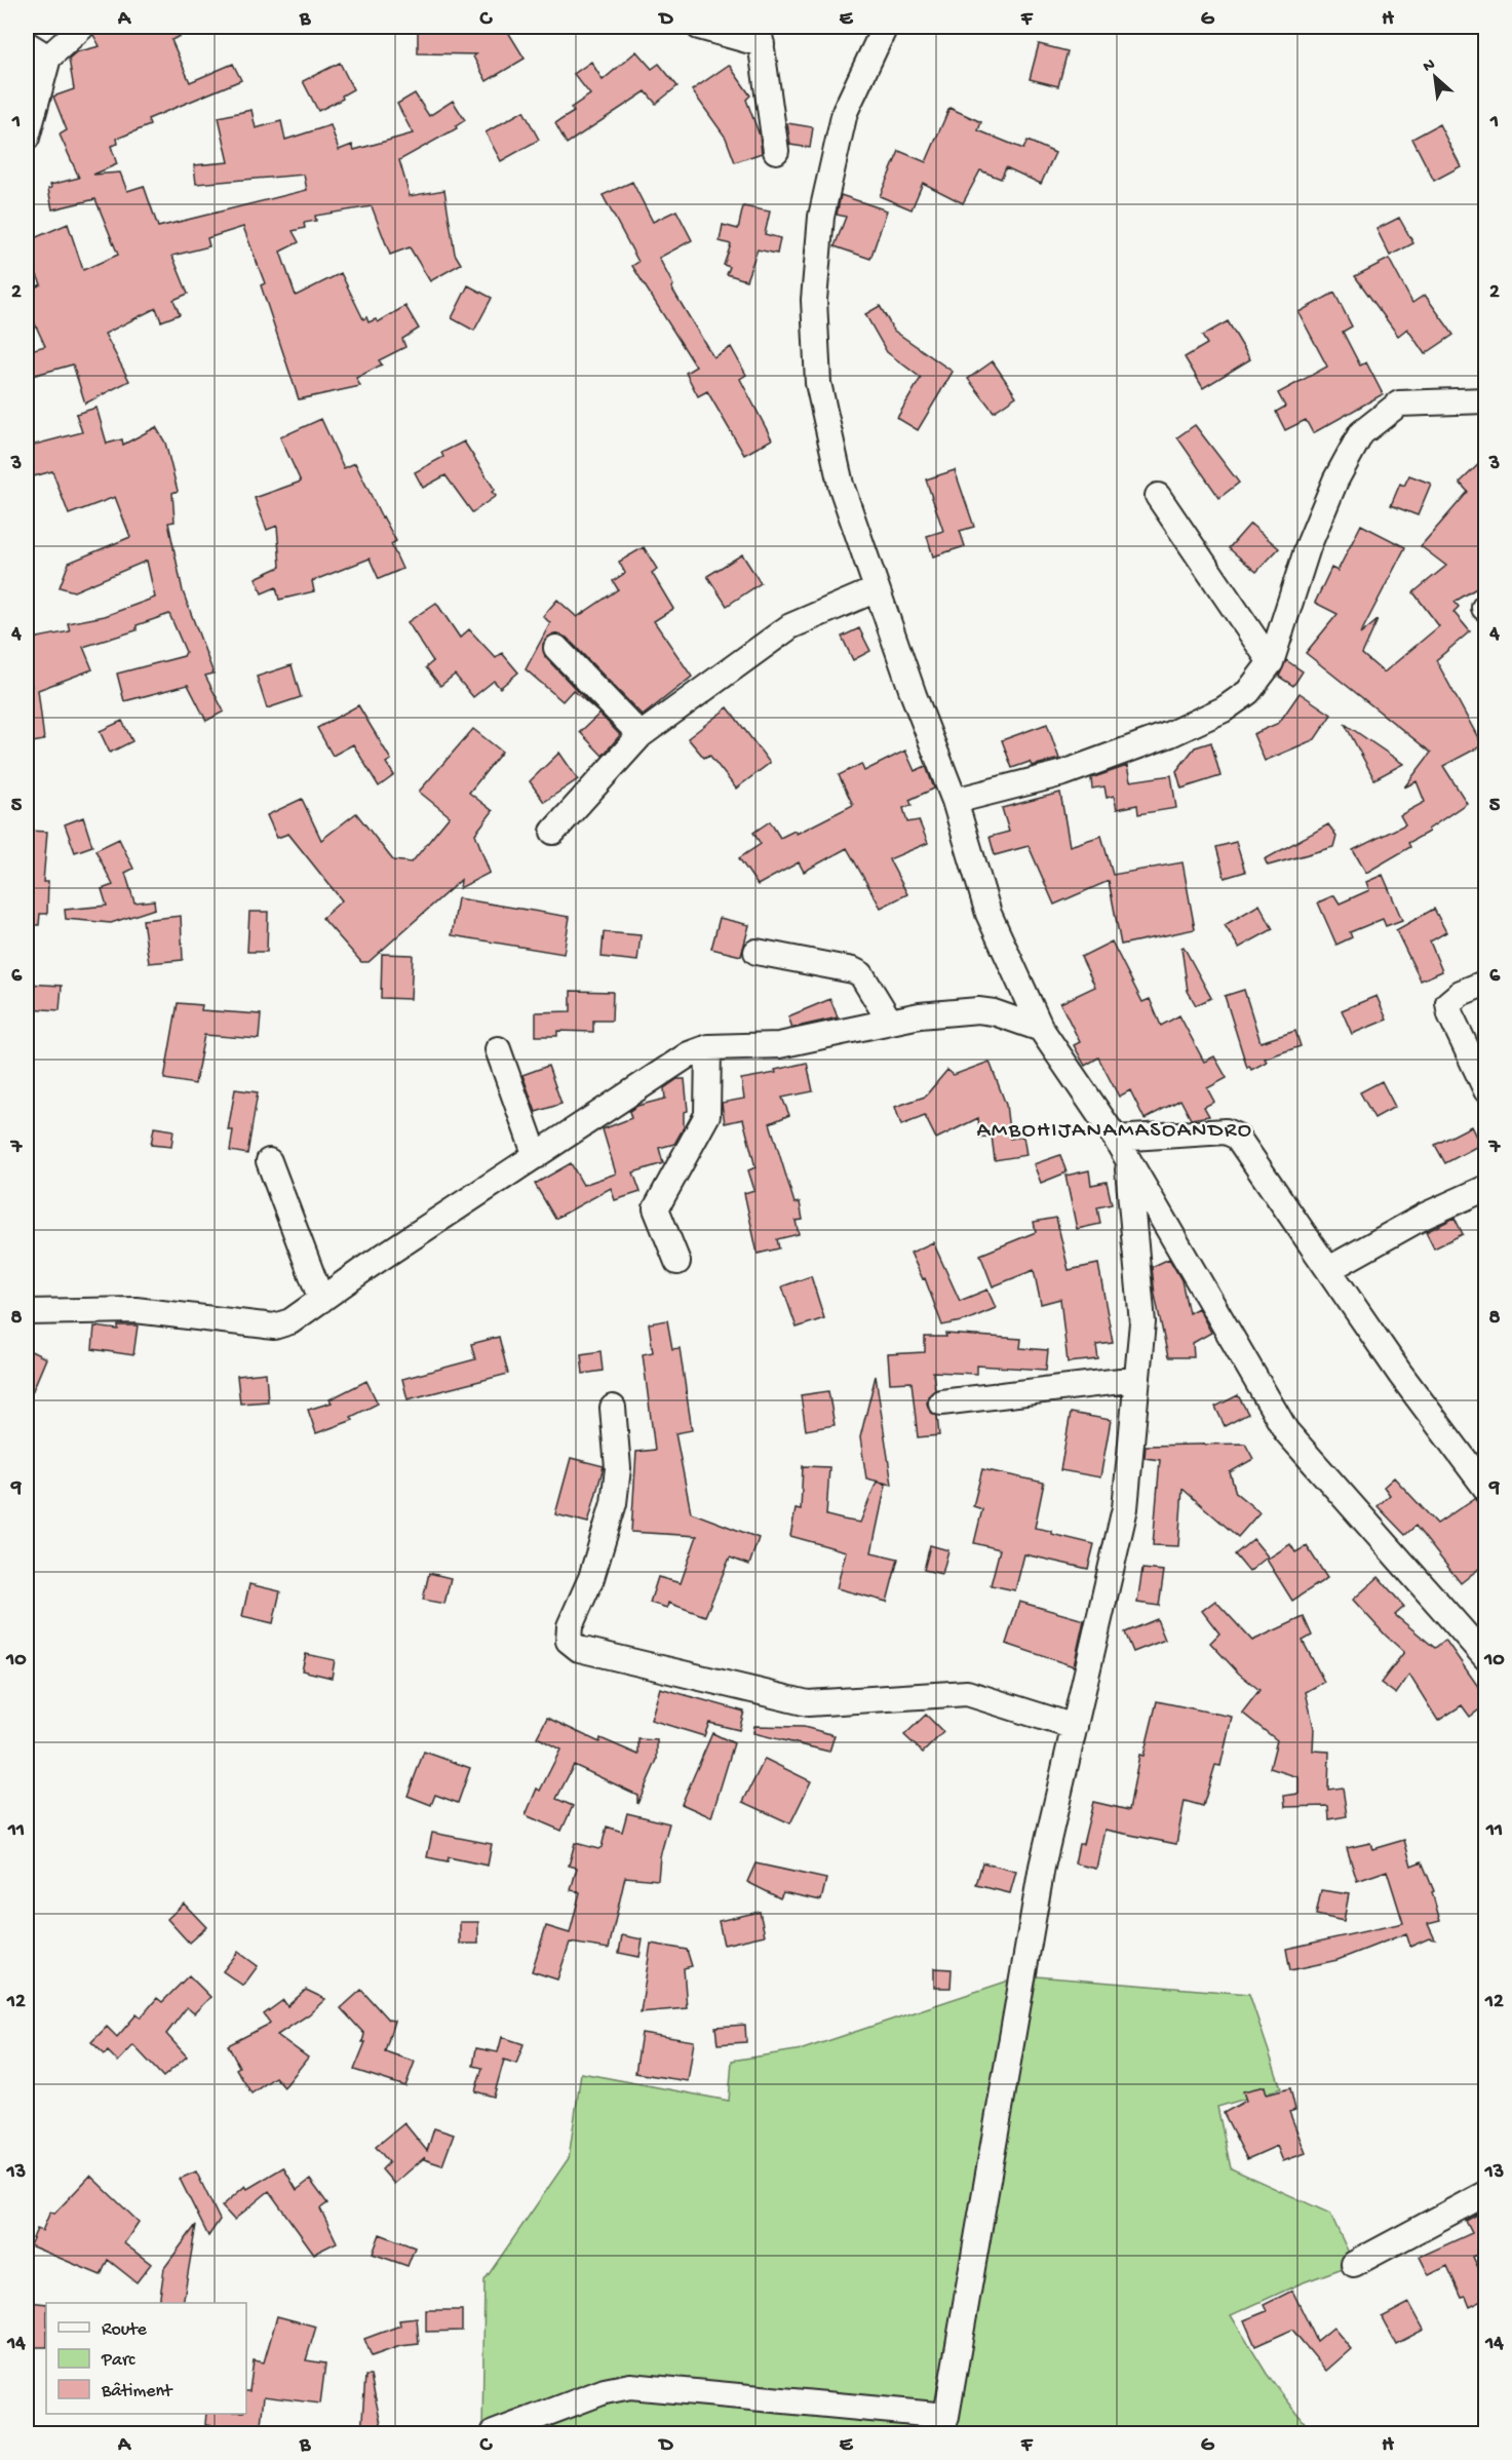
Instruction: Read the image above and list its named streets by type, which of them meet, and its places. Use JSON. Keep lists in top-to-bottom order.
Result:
{
  "districts": ["AMBOHIJANAMASOANDRO"],
  "legend": ["Route", "Parc", "Bâtiment"],
  "north": "top left",
  "grid": {
    "columns": [
      "A",
      "B",
      "C",
      "D",
      "E",
      "F",
      "G",
      "H"
    ],
    "rows": [
      "1",
      "2",
      "3",
      "4",
      "5",
      "6",
      "7",
      "8",
      "9",
      "10",
      "11",
      "12",
      "13",
      "14"
    ]
  }
}
